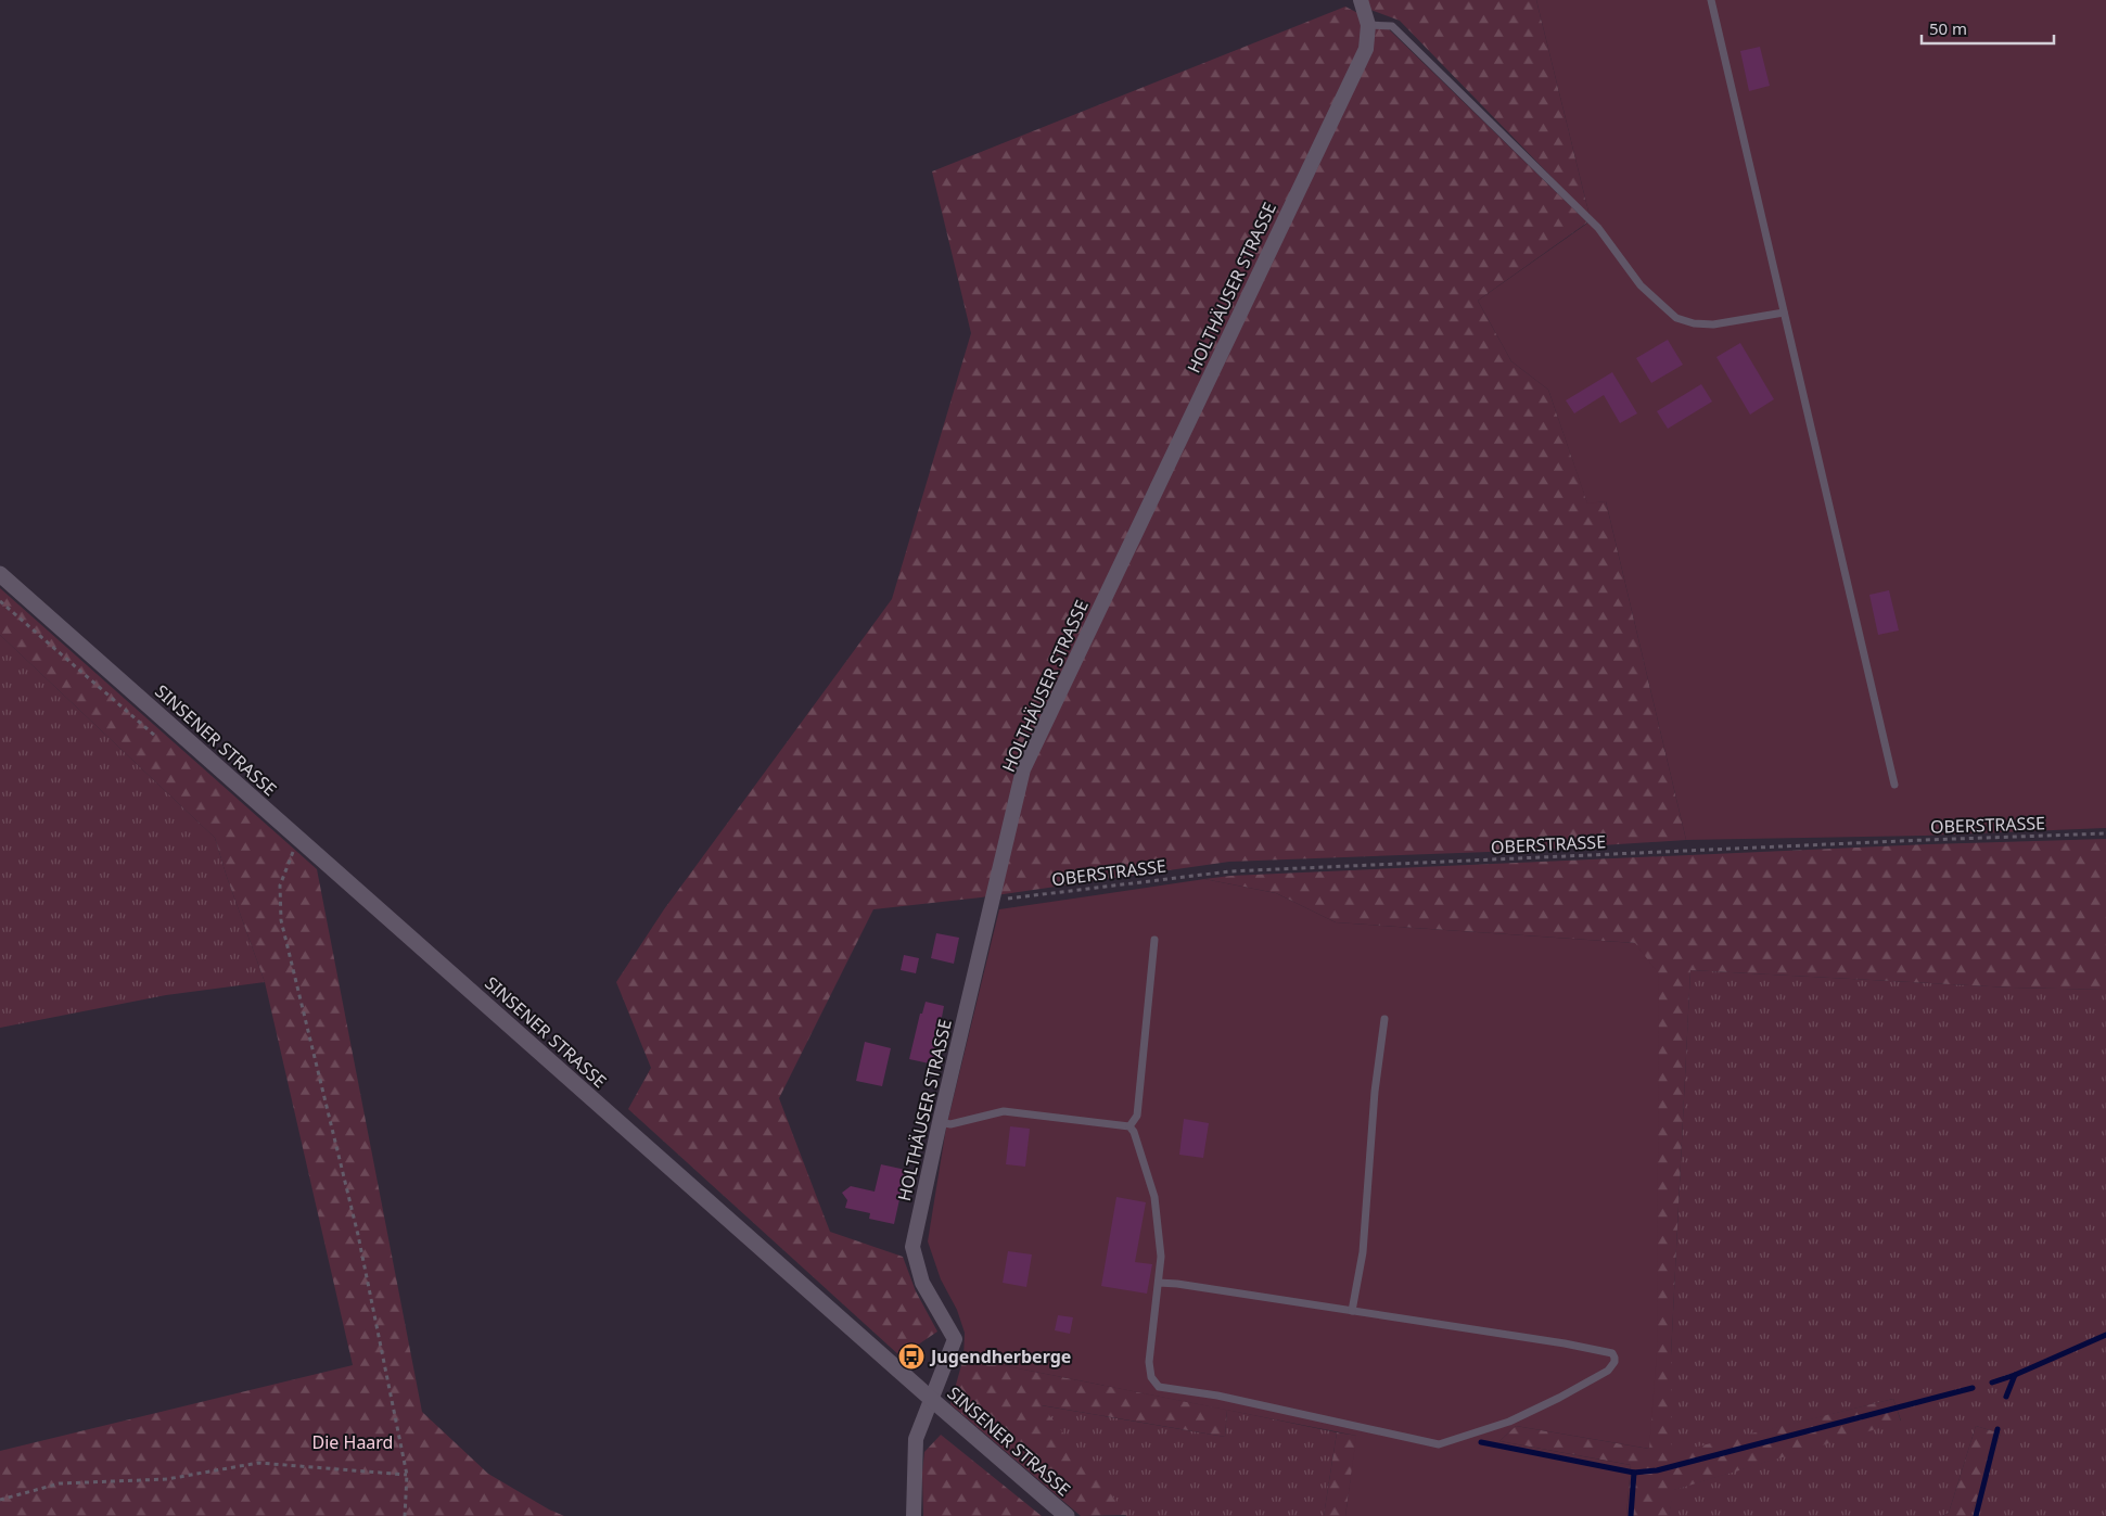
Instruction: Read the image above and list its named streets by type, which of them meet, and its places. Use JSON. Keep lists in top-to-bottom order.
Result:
{
  "streets": {
    "main road": ["SINSENER STRASSE"],
    "street": ["HOLTHÄUSER STRASSE"],
    "path": ["OBERSTRASSE"]
  },
  "crossings": [
    ["HOLTHÄUSER STRASSE", "SINSENER STRASSE"],
    ["HOLTHÄUSER STRASSE", "OBERSTRASSE"]
  ],
  "parks": ["Die Haard"],
  "places": {
    "bus stop": ["Jugendherberge"]
  },
  "scale_bar": "50 m"
}
